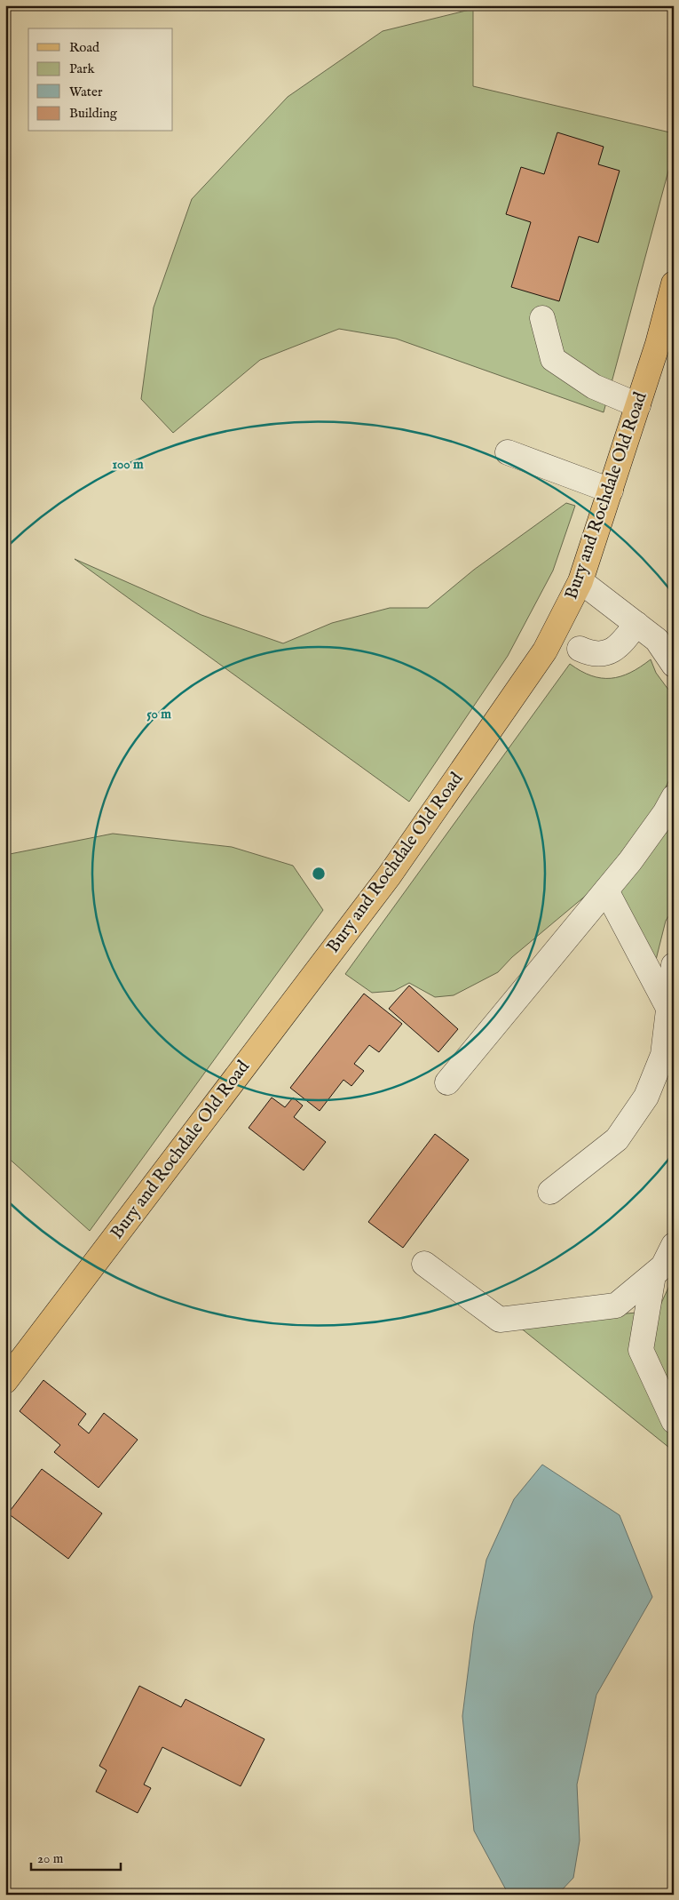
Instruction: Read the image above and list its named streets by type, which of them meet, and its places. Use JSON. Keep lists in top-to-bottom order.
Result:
{
  "streets": {
    "main road": ["Bury and Rochdale Old Road"]
  },
  "legend": [
    "Road",
    "Park",
    "Water",
    "Building"
  ],
  "scale_bar": "20 m",
  "rings": ["100 m", "50 m"]
}
